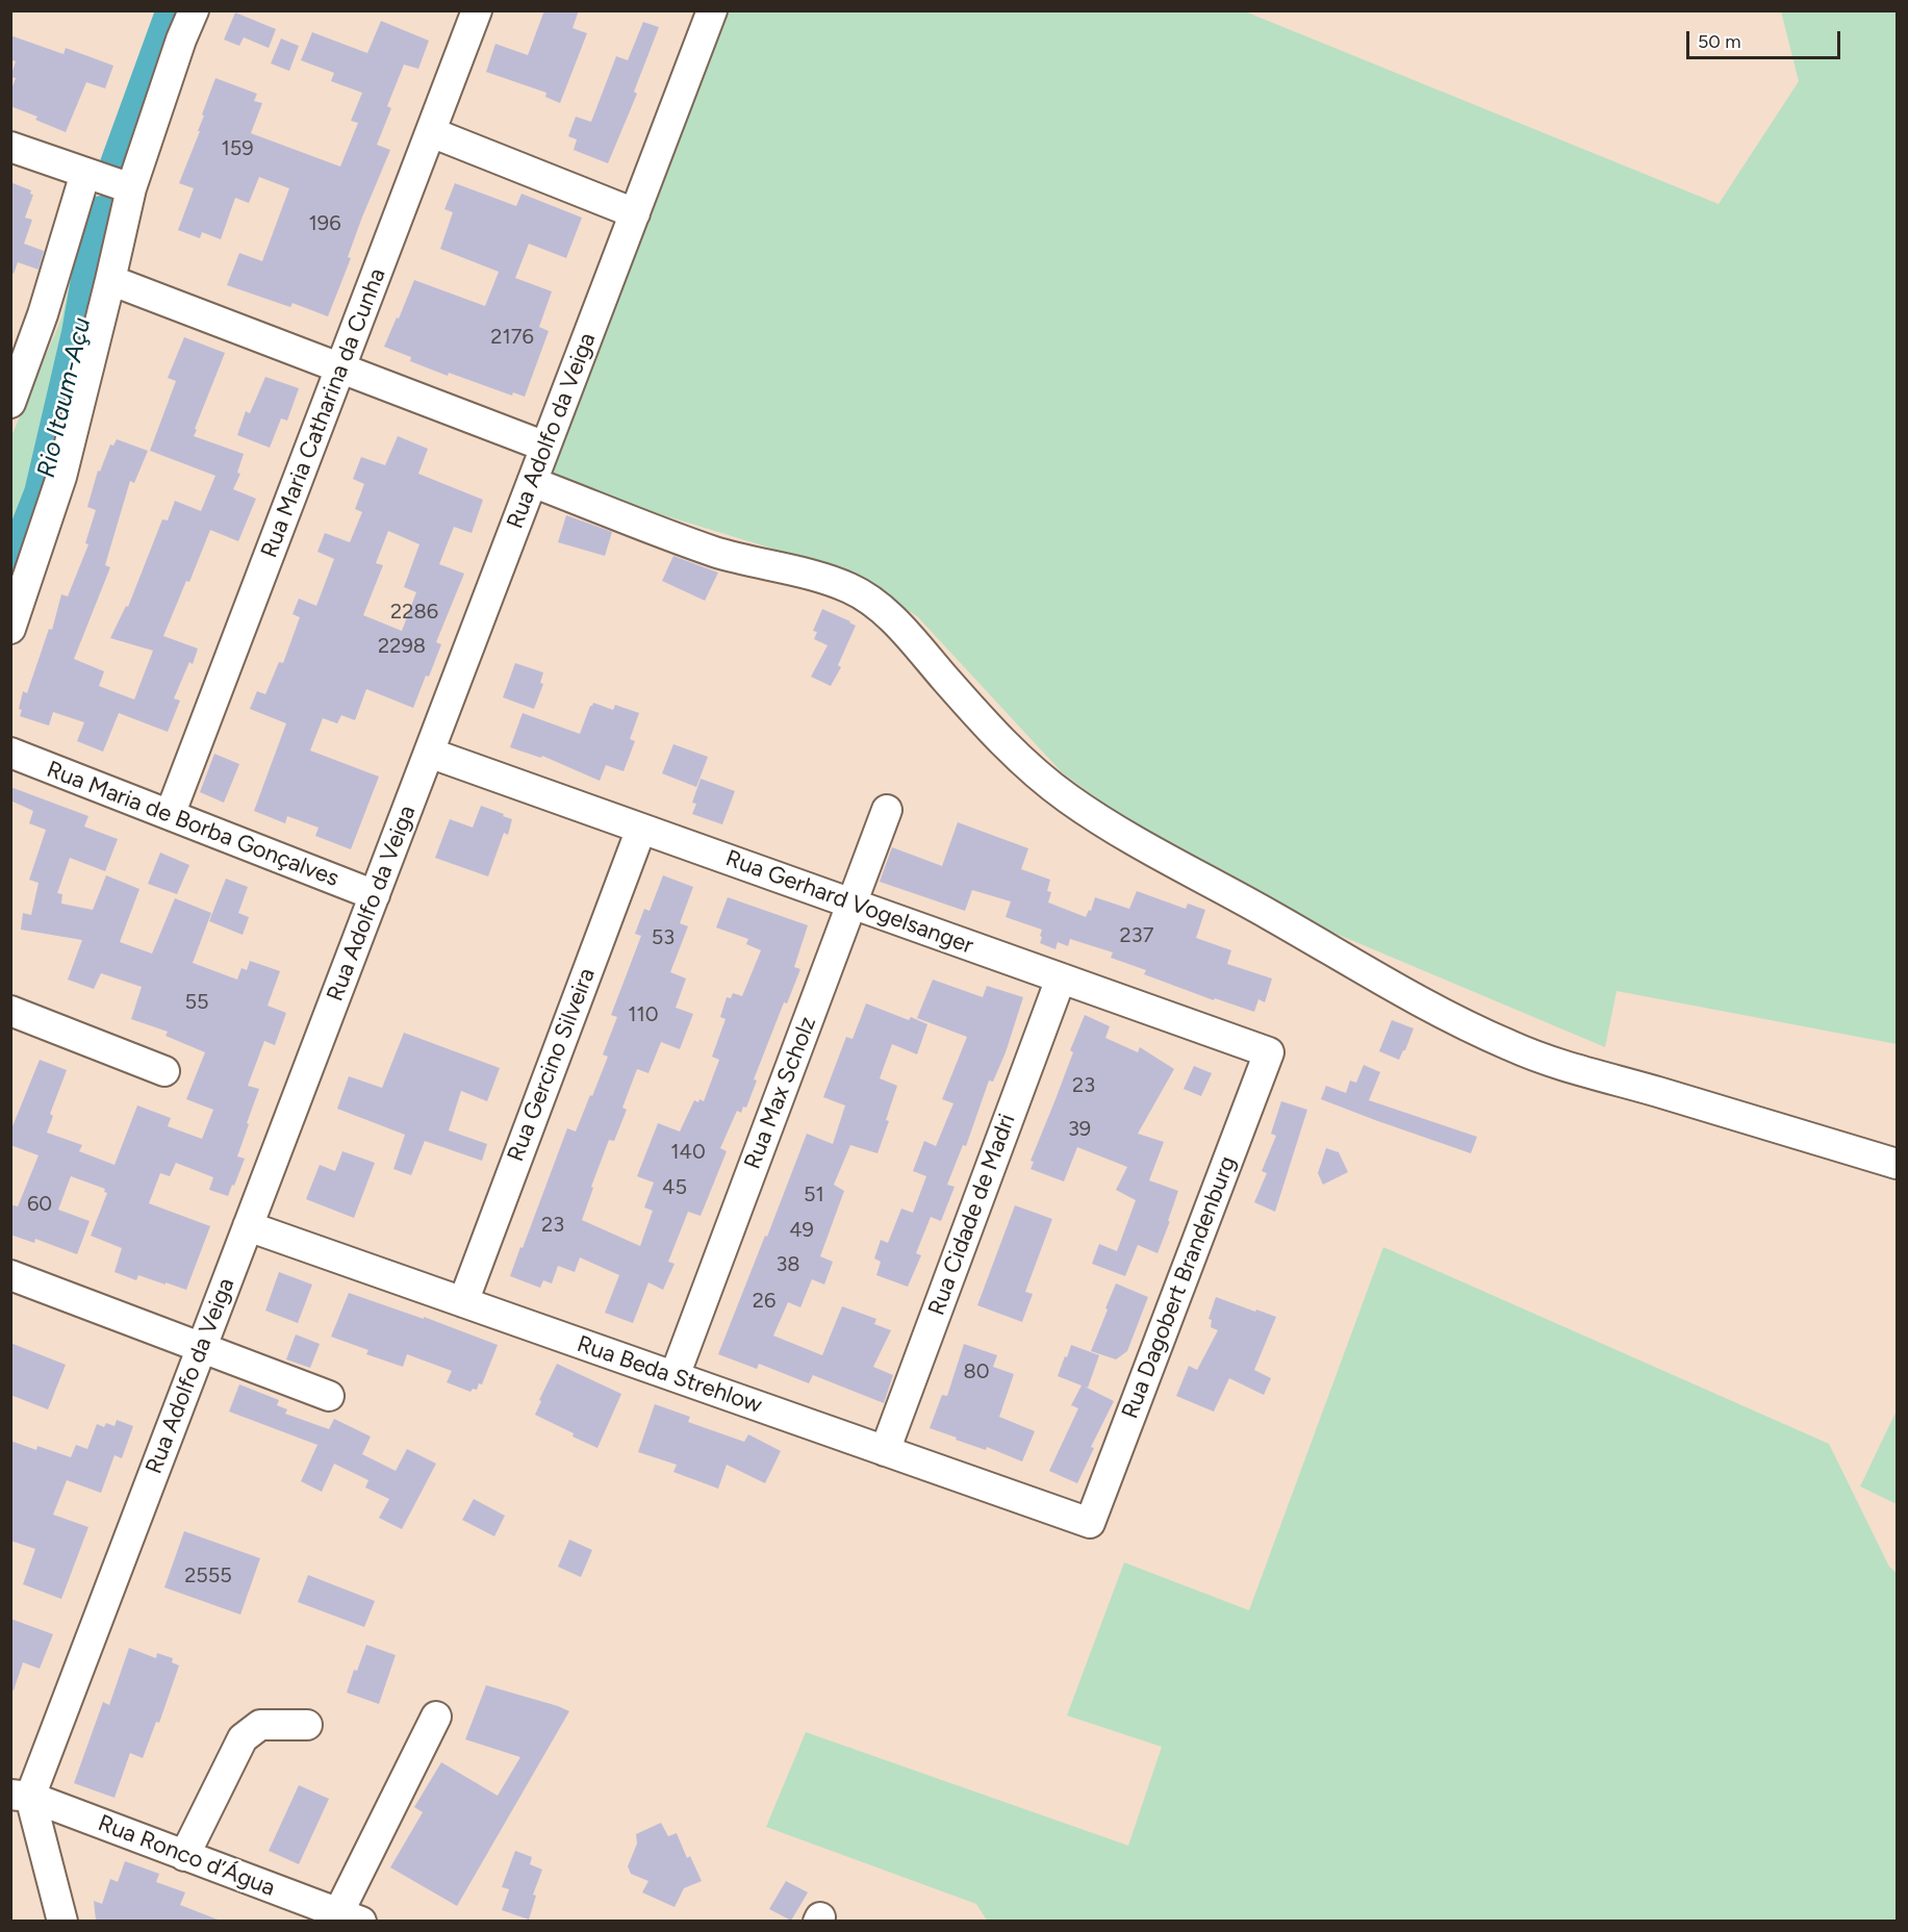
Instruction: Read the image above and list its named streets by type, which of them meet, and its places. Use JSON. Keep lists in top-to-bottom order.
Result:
{
  "streets": {
    "street": [
      "Rua Maria Catharina da Cunha",
      "Rua Adolfo da Veiga",
      "Rua Maria de Borba Gonçalves",
      "Rua Gerhard Vogelsanger",
      "Rua Gercino Silveira",
      "Rua Max Scholz",
      "Rua Cidade de Madri",
      "Rua Dagobert Brandenburg",
      "Rua Beda Strehlow",
      "Rua Ronco d’Água"
    ]
  },
  "crossings": [
    ["Rua Maria Catharina da Cunha", "Rua Maria de Borba Gonçalves"],
    ["Rua Adolfo da Veiga", "Rua Maria de Borba Gonçalves"],
    ["Rua Adolfo da Veiga", "Rua Gerhard Vogelsanger"],
    ["Rua Adolfo da Veiga", "Rua Beda Strehlow"],
    ["Rua Adolfo da Veiga", "Rua Ronco d’Água"],
    ["Rua Gerhard Vogelsanger", "Rua Gercino Silveira"],
    ["Rua Gerhard Vogelsanger", "Rua Max Scholz"],
    ["Rua Gerhard Vogelsanger", "Rua Cidade de Madri"],
    ["Rua Gerhard Vogelsanger", "Rua Dagobert Brandenburg"],
    ["Rua Gercino Silveira", "Rua Beda Strehlow"],
    ["Rua Max Scholz", "Rua Beda Strehlow"],
    ["Rua Cidade de Madri", "Rua Beda Strehlow"],
    ["Rua Dagobert Brandenburg", "Rua Beda Strehlow"]
  ],
  "water": ["Rio Itaum-Açu"],
  "house_numbers": [
    "159",
    "196",
    "2176",
    "2286",
    "2298",
    "237",
    "53",
    "55",
    "110",
    "23",
    "39",
    "140",
    "45",
    "51",
    "60",
    "23",
    "49",
    "38",
    "26",
    "80",
    "2555"
  ],
  "scale_bar": "50 m"
}
